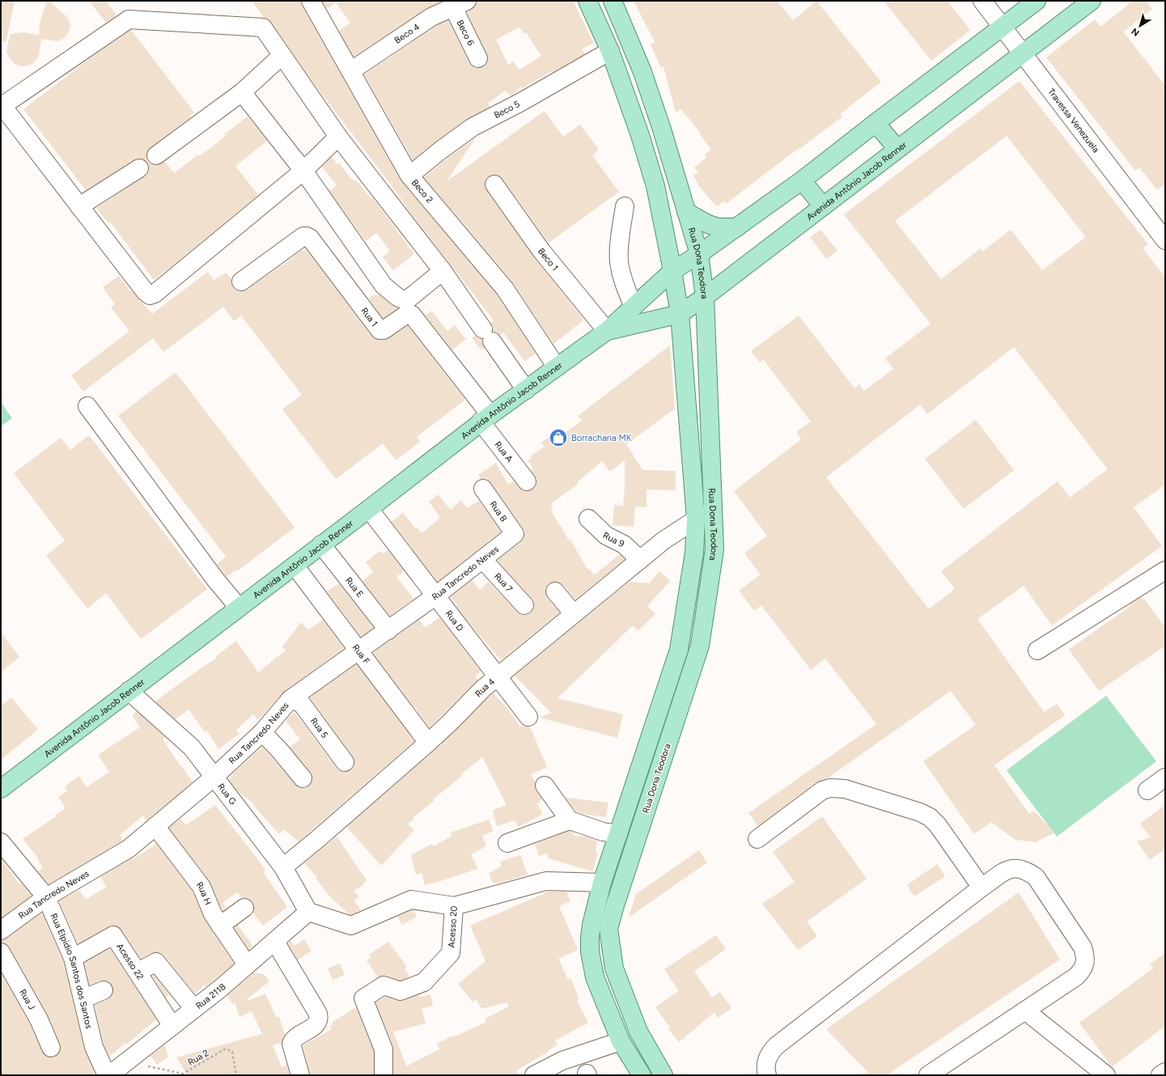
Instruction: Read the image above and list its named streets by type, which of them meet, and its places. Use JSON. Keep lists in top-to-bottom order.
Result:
{
  "streets": {
    "main road": ["Avenida Antônio Jacob Renner", "Rua Dona Teodora"],
    "street": [
      "Beco 6",
      "Beco 4",
      "Beco 5",
      "Travessa Venezuela",
      "Beco 2",
      "Beco 1",
      "Rua 1",
      "Rua A",
      "Rua B",
      "Rua 9",
      "Rua Tancredo Neves",
      "Rua 7",
      "Rua E",
      "Rua D",
      "Rua F",
      "Rua 4",
      "Rua 5",
      "Rua G",
      "Rua H",
      "Acesso 20",
      "Acesso 22",
      "Rua Elpidio Santos dos Santos",
      "Rua 2118",
      "Rua J"
    ],
    "path": ["Rua 2"]
  },
  "crossings": [
    ["Beco 6", "Beco 4"],
    ["Beco 4", "Beco 2"],
    ["Beco 5", "Beco 2"],
    ["Beco 5", "Rua Dona Teodora"],
    ["Travessa Venezuela", "Avenida Antônio Jacob Renner"],
    ["Avenida Antônio Jacob Renner", "Beco 2"],
    ["Avenida Antônio Jacob Renner", "Beco 1"],
    ["Avenida Antônio Jacob Renner", "Rua Dona Teodora"],
    ["Avenida Antônio Jacob Renner", "Rua 1"],
    ["Avenida Antônio Jacob Renner", "Rua A"],
    ["Avenida Antônio Jacob Renner", "Rua E"],
    ["Avenida Antônio Jacob Renner", "Rua D"],
    ["Avenida Antônio Jacob Renner", "Rua F"],
    ["Avenida Antônio Jacob Renner", "Rua G"],
    ["Rua Dona Teodora", "Rua 4"],
    ["Rua Dona Teodora", "Acesso 20"],
    ["Rua 1", "Rua A"],
    ["Rua B", "Rua Tancredo Neves"],
    ["Rua 9", "Rua 4"],
    ["Rua Tancredo Neves", "Rua 7"],
    ["Rua Tancredo Neves", "Rua E"],
    ["Rua Tancredo Neves", "Rua D"],
    ["Rua Tancredo Neves", "Rua F"],
    ["Rua Tancredo Neves", "Rua 5"],
    ["Rua Tancredo Neves", "Rua G"],
    ["Rua Tancredo Neves", "Rua H"],
    ["Rua Tancredo Neves", "Rua Elpidio Santos dos Santos"],
    ["Rua D", "Rua 4"],
    ["Rua F", "Rua 4"],
    ["Rua 4", "Rua G"],
    ["Rua G", "Rua 2118"],
    ["Rua H", "Rua 2118"],
    ["Acesso 22", "Rua Elpidio Santos dos Santos"],
    ["Acesso 22", "Rua 2118"],
    ["Rua 2118", "Rua 2"]
  ],
  "places": {
    "shop": ["Borracharia MK"]
  },
  "north": "bottom left"
}
